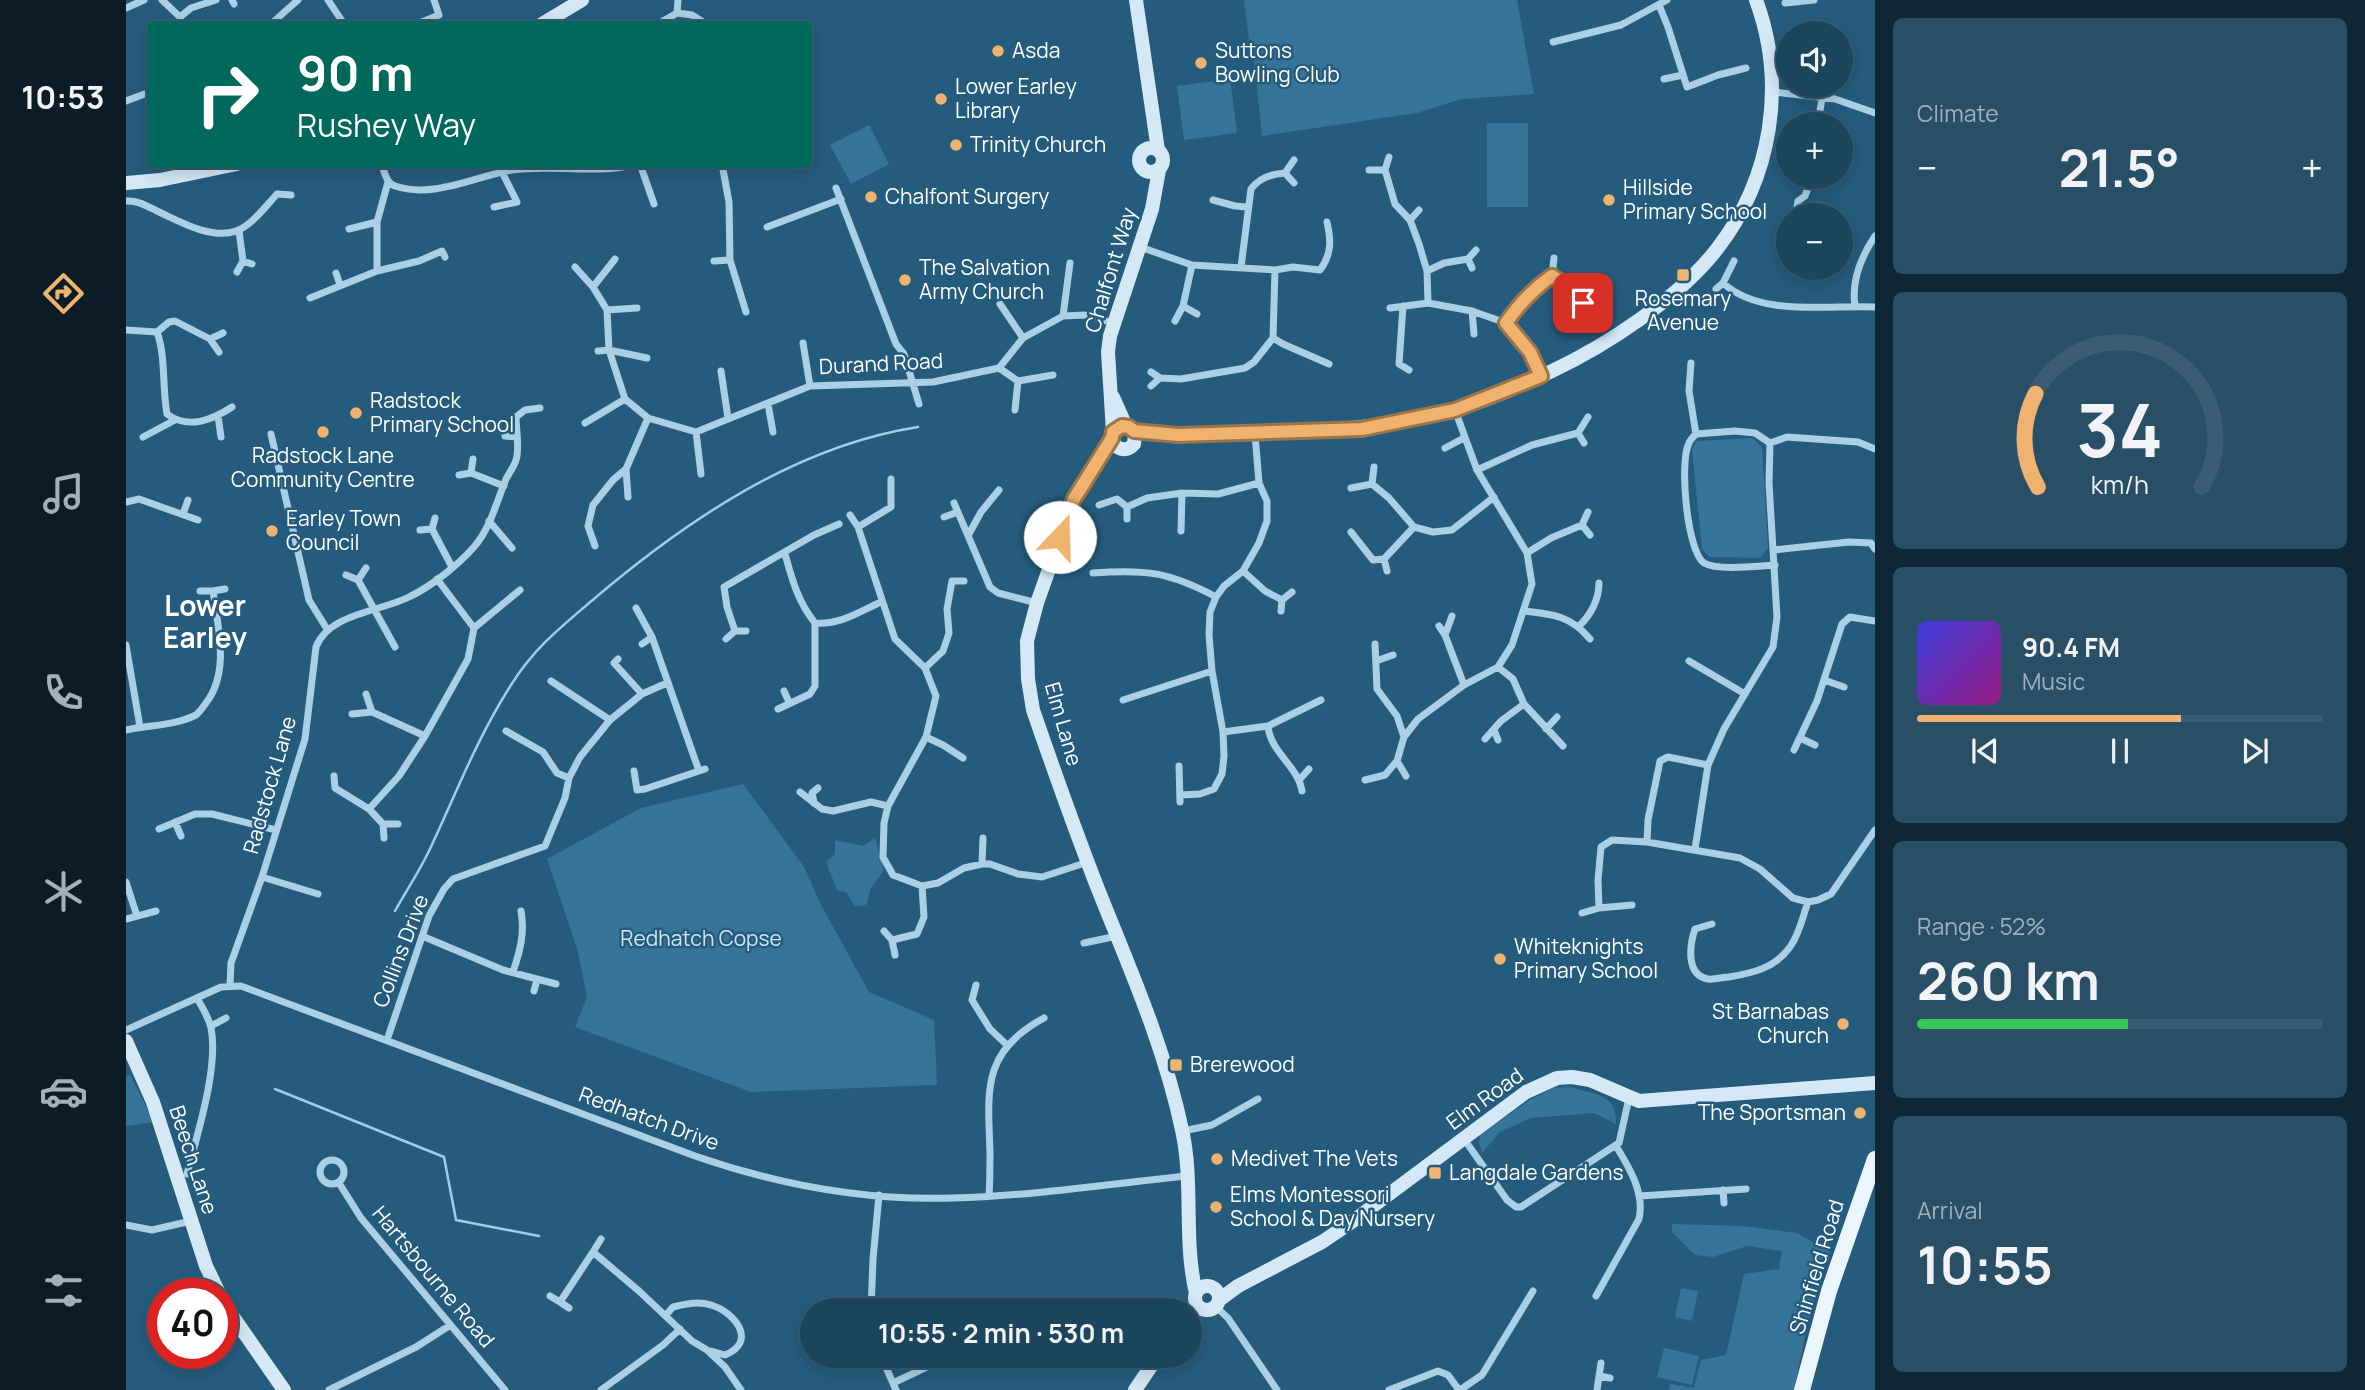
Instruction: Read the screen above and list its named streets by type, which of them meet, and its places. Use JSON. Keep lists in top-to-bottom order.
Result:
{
  "streets": {
    "main road": ["Shinfield Road"],
    "street": [
      "Chalfont Way",
      "Durand Road",
      "Elm Lane",
      "Radstock Lane",
      "Collins Drive",
      "Elm Road",
      "Redhatch Drive",
      "Beech Lane",
      "Hartsbourne Road"
    ]
  },
  "crossings": [
    ["Elm Lane", "Elm Road"],
    ["Elm Lane", "Redhatch Drive"],
    ["Radstock Lane", "Redhatch Drive"],
    ["Collins Drive", "Redhatch Drive"]
  ],
  "districts": ["Lower Earley"],
  "parks": ["Redhatch Copse"],
  "places": {
    "other": [
      "Asda",
      "Suttons Bowling Club",
      "Lower Earley Library",
      "Trinity Church",
      "Chalfont Surgery",
      "Hillside Primary School",
      "The Salvation Army Church",
      "Radstock Primary School",
      "Radstock Lane Community Centre",
      "Earley Town Council",
      "Whiteknights Primary School",
      "St Barnabas Church",
      "The Sportsman",
      "Medivet The Vets",
      "Elms Montessori School & Day Nursery"
    ],
    "transit": ["Rosemary Avenue", "Brerewood", "Langdale Gardens"]
  },
  "page": {
    "tabs": "10:53",
    "tile": [
      "Climate",
      ["Range · 52%", "260 km"],
      ["Arrival", "10:55"]
    ],
    "map_buttons": ["+", "−"],
    "turn": ["90 m", "Rushey Way"],
    "heat": ["−", "21.5°", "+"],
    "song": ["90.4 FM", "Music"],
    "limit": "40",
    "trip": "10:55 · 2 min · 530 m",
    "gauge": ["34", "km/h"]
  }
}
